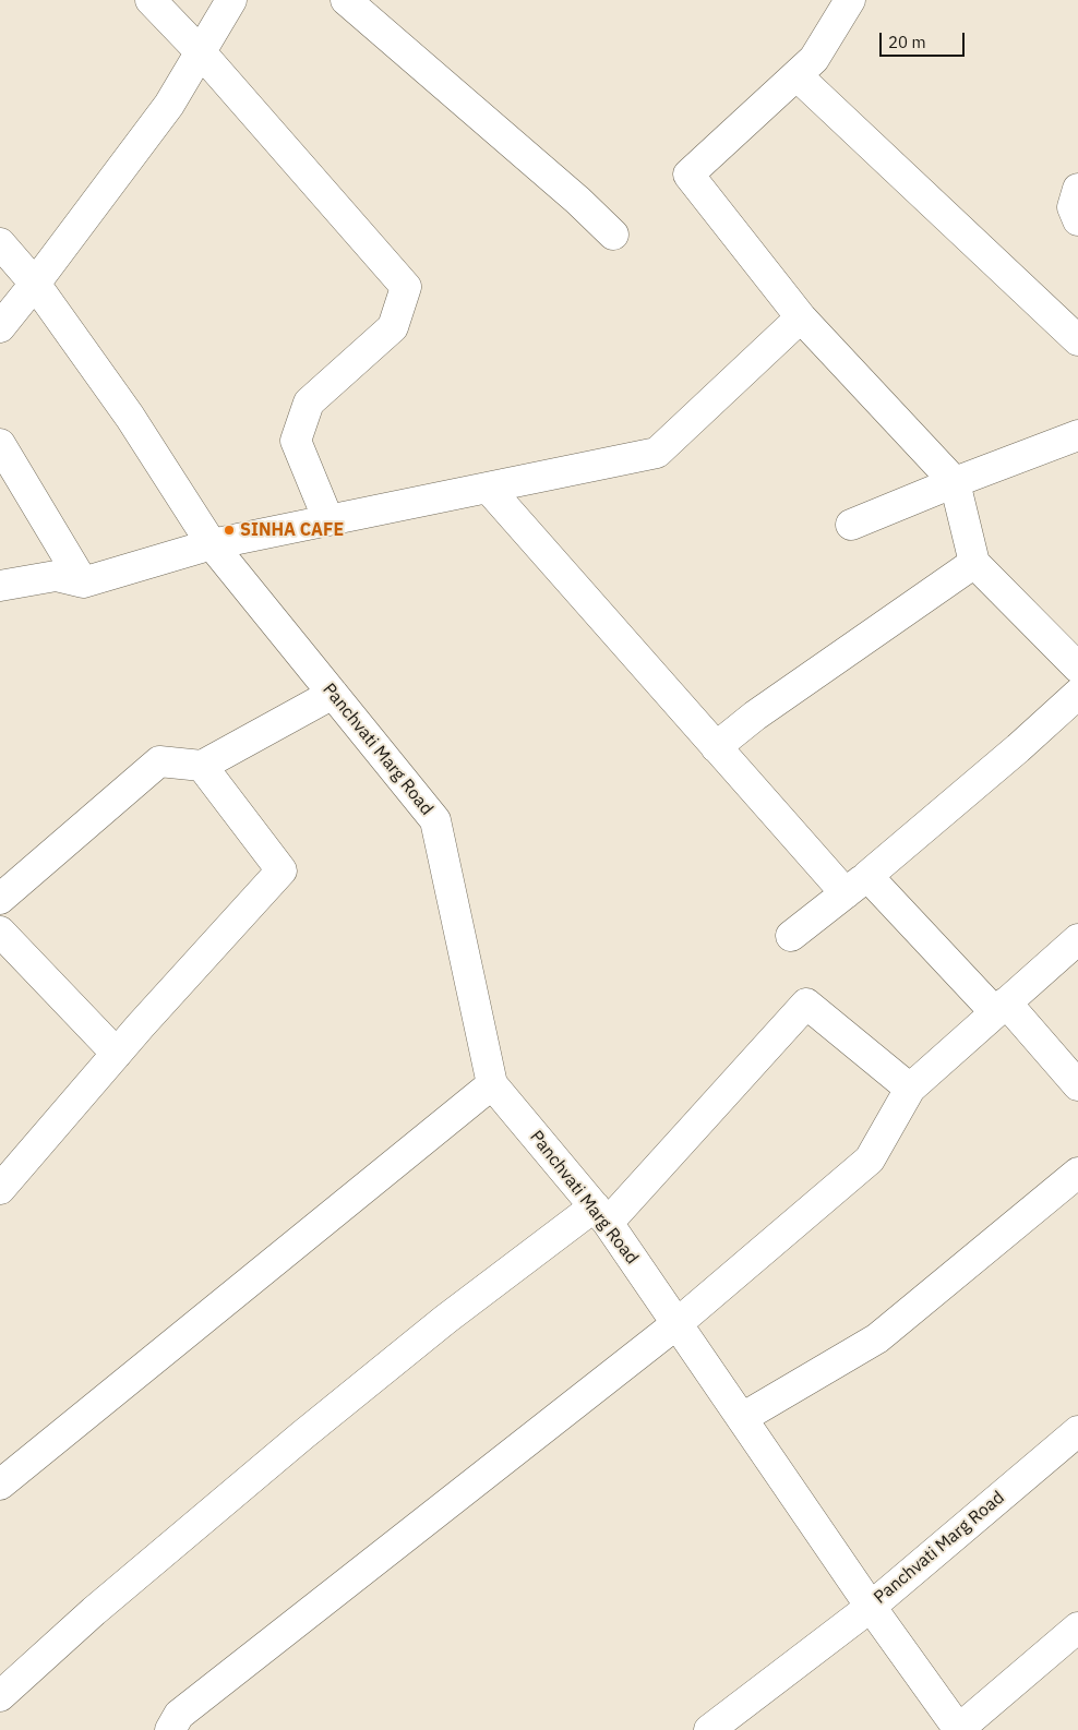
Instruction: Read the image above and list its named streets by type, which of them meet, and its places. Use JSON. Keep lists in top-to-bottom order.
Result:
{
  "streets": {
    "street": ["Panchvati Marg Road"]
  },
  "places": ["SINHA CAFE"],
  "scale_bar": "20 m"
}
